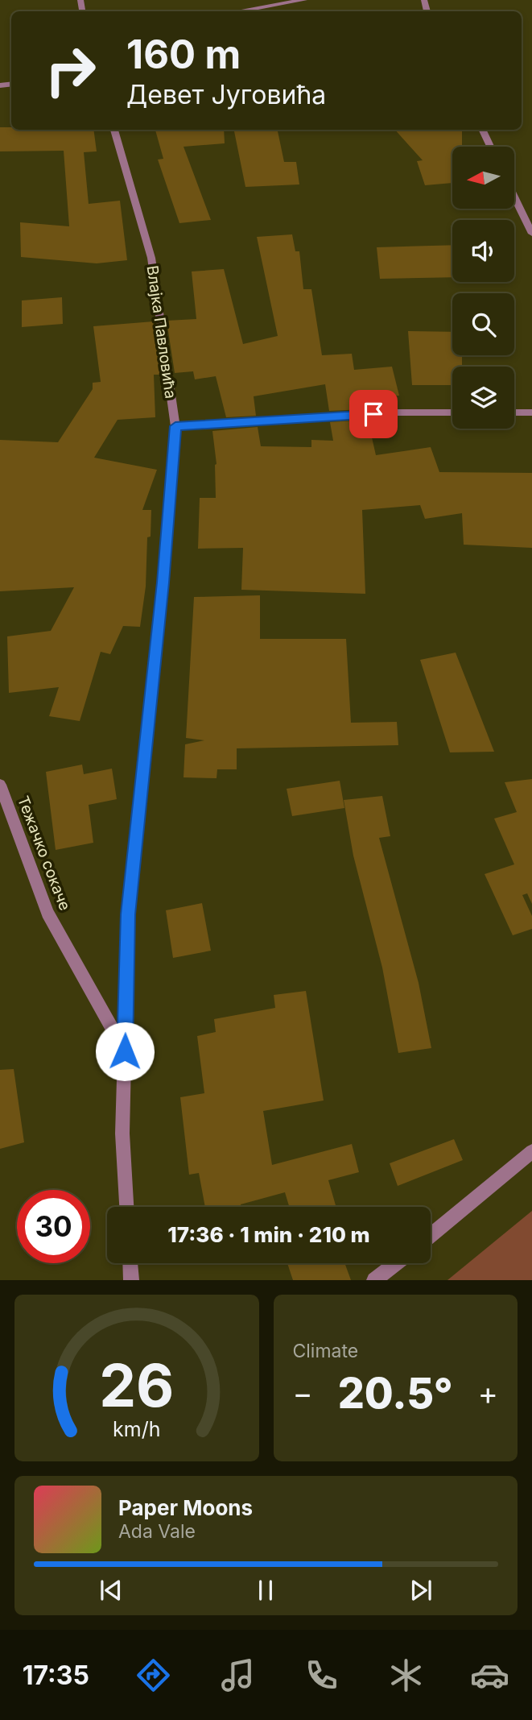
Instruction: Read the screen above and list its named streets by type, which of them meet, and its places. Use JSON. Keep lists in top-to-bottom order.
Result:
{
  "streets": {
    "street": ["Влајка Павловића", "Тежачко сокаче"]
  },
  "crossings": [
    ["Влајка Павловића", "Тежачко сокаче"]
  ],
  "north": "left",
  "page": {
    "turn": ["160 m", "Девет Југовића"],
    "limit": "30",
    "trip": "17:36 · 1 min · 210 m",
    "tile": "Climate",
    "heat": ["−", "20.5°", "+"],
    "song": ["Paper Moons", "Ada Vale"],
    "tabs": "17:35",
    "gauge": ["26", "km/h"]
  }
}
